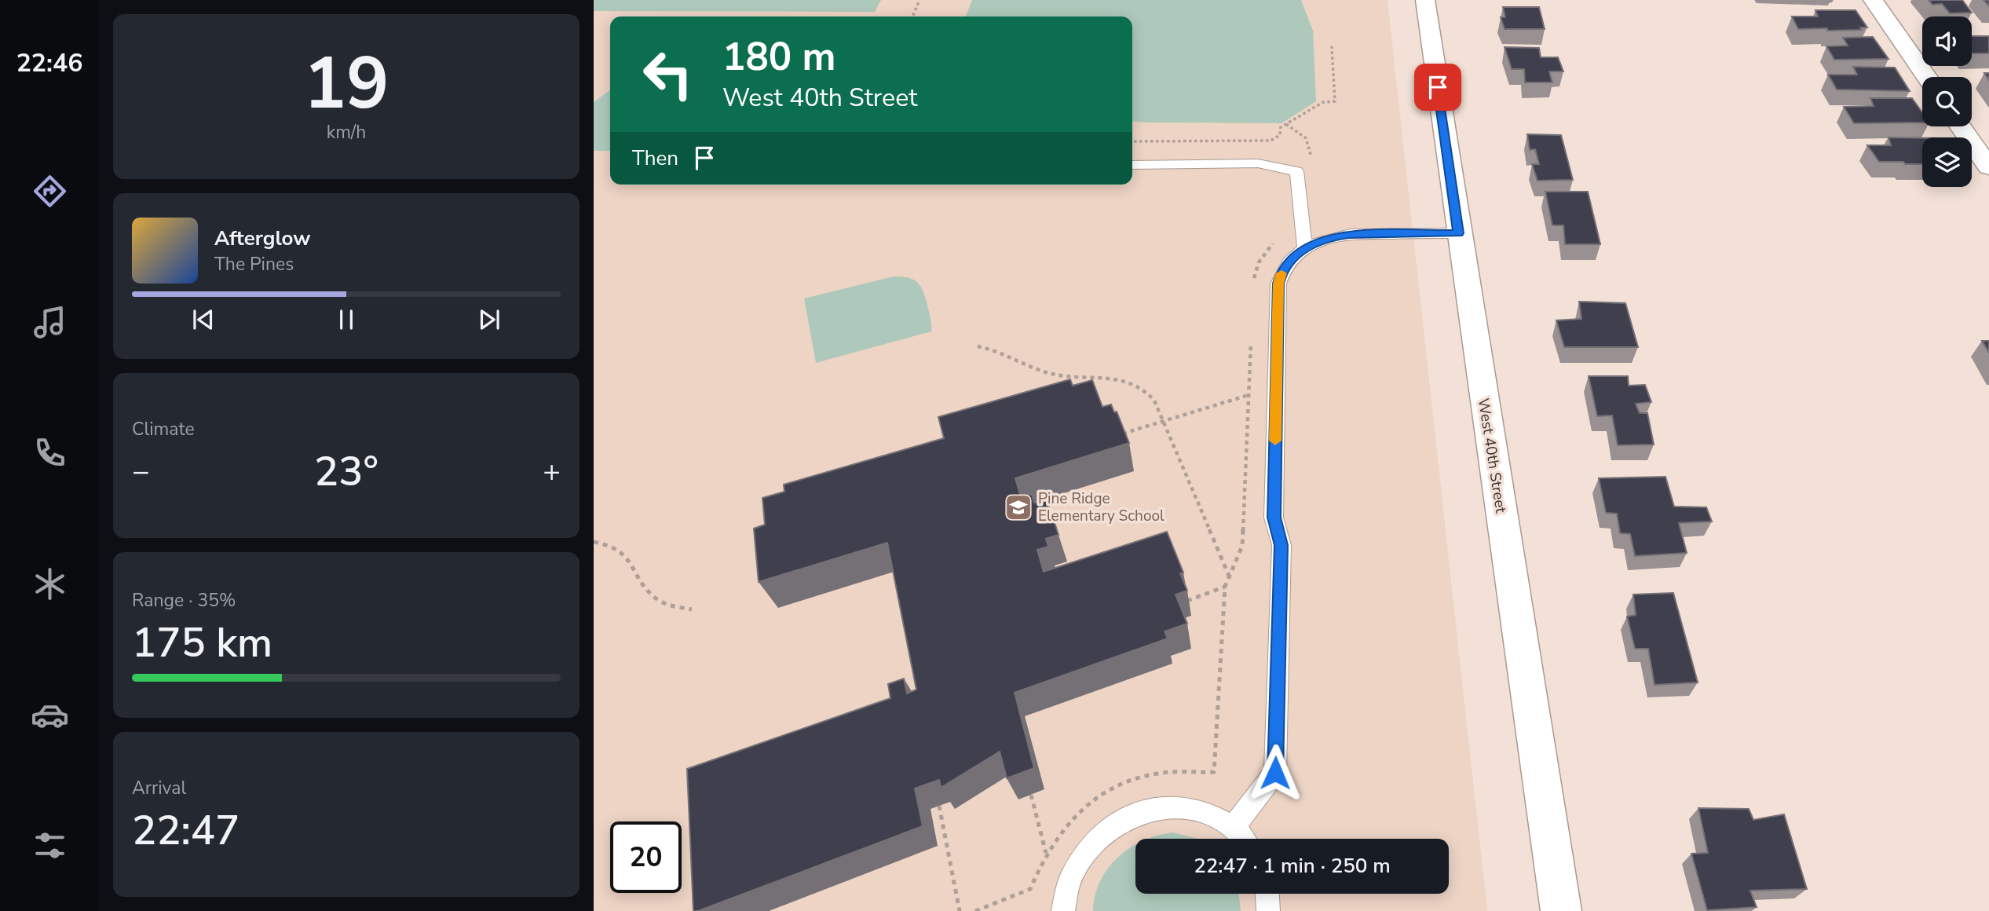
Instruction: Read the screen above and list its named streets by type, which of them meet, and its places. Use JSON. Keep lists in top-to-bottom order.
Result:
{
  "streets": {
    "street": ["West 40th Street"]
  },
  "places": {
    "school or university": ["Pine Ridge Elementary School"]
  },
  "page": {
    "tabs": "22:46",
    "tile": [
      ["19", "km/h"],
      "Climate",
      ["Range · 35%", "175 km"],
      ["Arrival", "22:47"]
    ],
    "turn": ["180 m", "West 40th Street"],
    "then": "Then",
    "song": ["Afterglow", "The Pines"],
    "heat": ["−", "23°", "+"],
    "limit": "20",
    "trip": "22:47 · 1 min · 250 m"
  }
}
